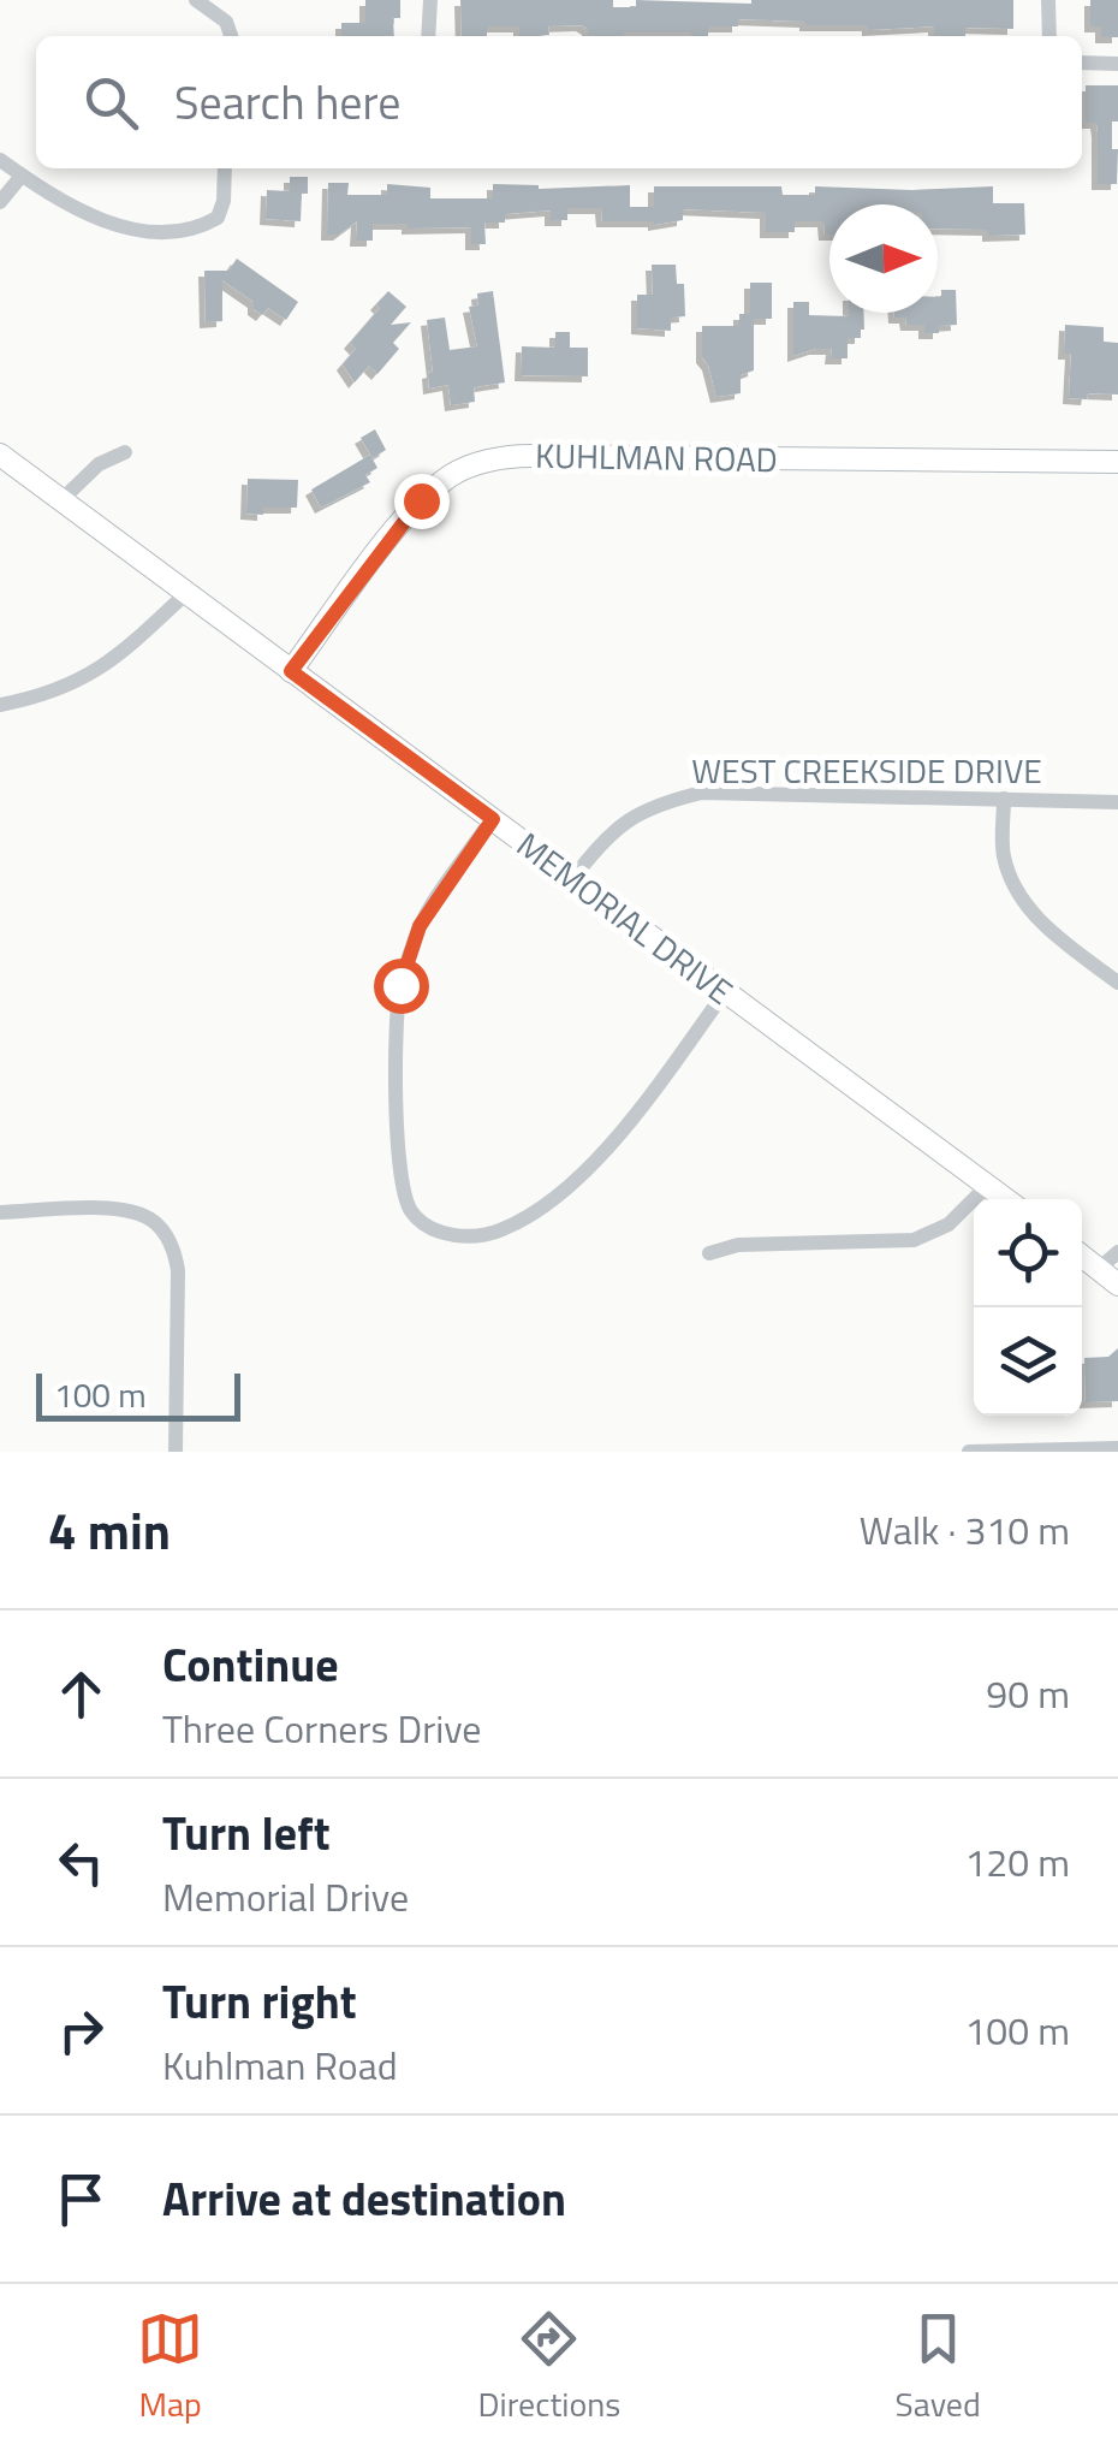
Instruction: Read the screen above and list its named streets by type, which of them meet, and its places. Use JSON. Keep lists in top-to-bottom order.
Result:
{
  "streets": {
    "street": ["KUHLMAN ROAD", "WEST CREEKSIDE DRIVE", "MEMORIAL DRIVE"]
  },
  "crossings": [
    ["KUHLMAN ROAD", "MEMORIAL DRIVE"],
    ["WEST CREEKSIDE DRIVE", "MEMORIAL DRIVE"]
  ],
  "scale_bar": "100 m",
  "north": "right",
  "page": {
    "search": "Search here",
    "scale": "100 m",
    "heading": ["4 min", "Walk · 310 m"],
    "list": [
      ["Continue", "Three Corners Drive", "90 m"],
      ["Turn left", "Memorial Drive", "120 m"],
      ["Turn right", "Kuhlman Road", "100 m"],
      "Arrive at destination"
    ],
    "nav": ["Map", "Directions", "Saved"]
  }
}
